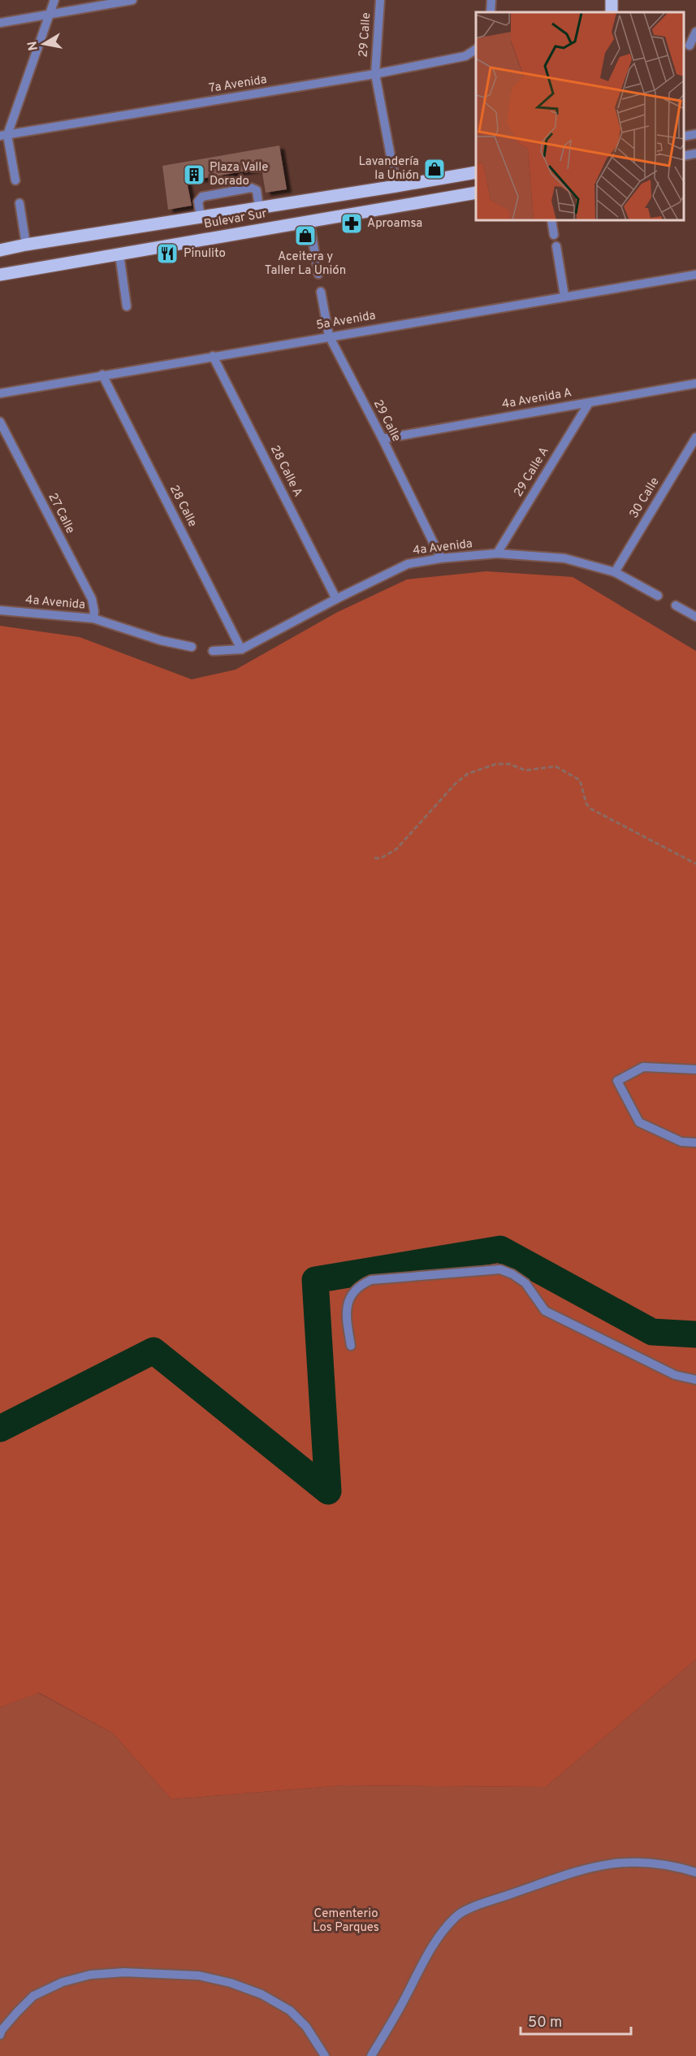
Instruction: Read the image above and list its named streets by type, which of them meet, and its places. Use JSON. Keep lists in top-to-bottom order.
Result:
{
  "streets": {
    "main road": ["Bulevar Sur"],
    "street": [
      "29 Calle",
      "7a Avenida",
      "5a Avenida",
      "4a Avenida A",
      "28 Calle A",
      "29 Calle A",
      "30 Calle",
      "28 Calle",
      "27 Calle",
      "4a Avenida"
    ]
  },
  "crossings": [
    ["29 Calle", "7a Avenida"],
    ["29 Calle", "Bulevar Sur"],
    ["29 Calle", "5a Avenida"],
    ["29 Calle", "4a Avenida A"],
    ["29 Calle", "4a Avenida"],
    ["5a Avenida", "28 Calle A"],
    ["5a Avenida", "28 Calle"],
    ["4a Avenida A", "29 Calle A"],
    ["28 Calle A", "4a Avenida"],
    ["29 Calle A", "4a Avenida"],
    ["30 Calle", "4a Avenida"],
    ["28 Calle", "4a Avenida"],
    ["27 Calle", "4a Avenida"]
  ],
  "parks": ["Cementerio Los Parques"],
  "places": {
    "shop": ["Lavandería la Unión", "Aceitera y Taller La Unión"],
    "building": ["Plaza Valle Dorado"],
    "pharmacy": ["Aproamsa"],
    "restaurant": ["Pinulito"]
  },
  "scale_bar": "50 m",
  "north": "left"
}
